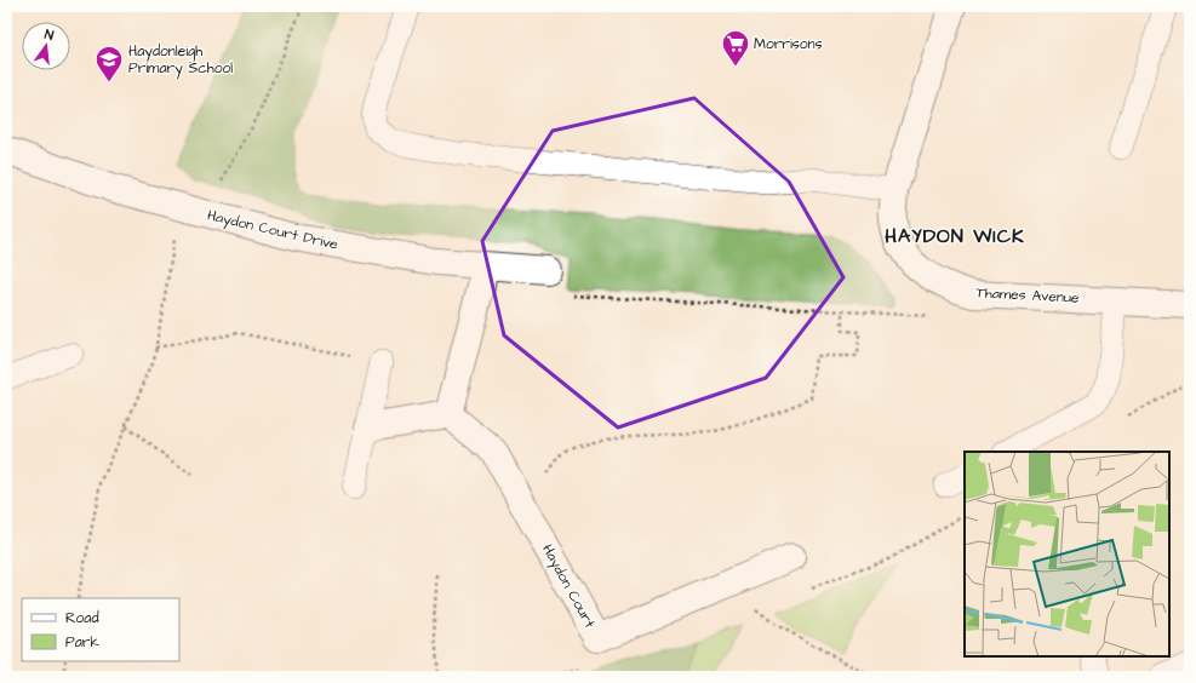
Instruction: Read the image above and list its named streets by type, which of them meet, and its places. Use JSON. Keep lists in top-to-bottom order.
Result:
{
  "streets": {
    "street": ["Haydon Court Drive", "Thames Avenue", "Haydon Court"]
  },
  "districts": ["HAYDON WICK"],
  "places": {
    "supermarket": ["Morrisons"],
    "school or university": ["Haydonleigh Primary School"]
  },
  "legend": ["Road", "Park"],
  "north": "top"
}
